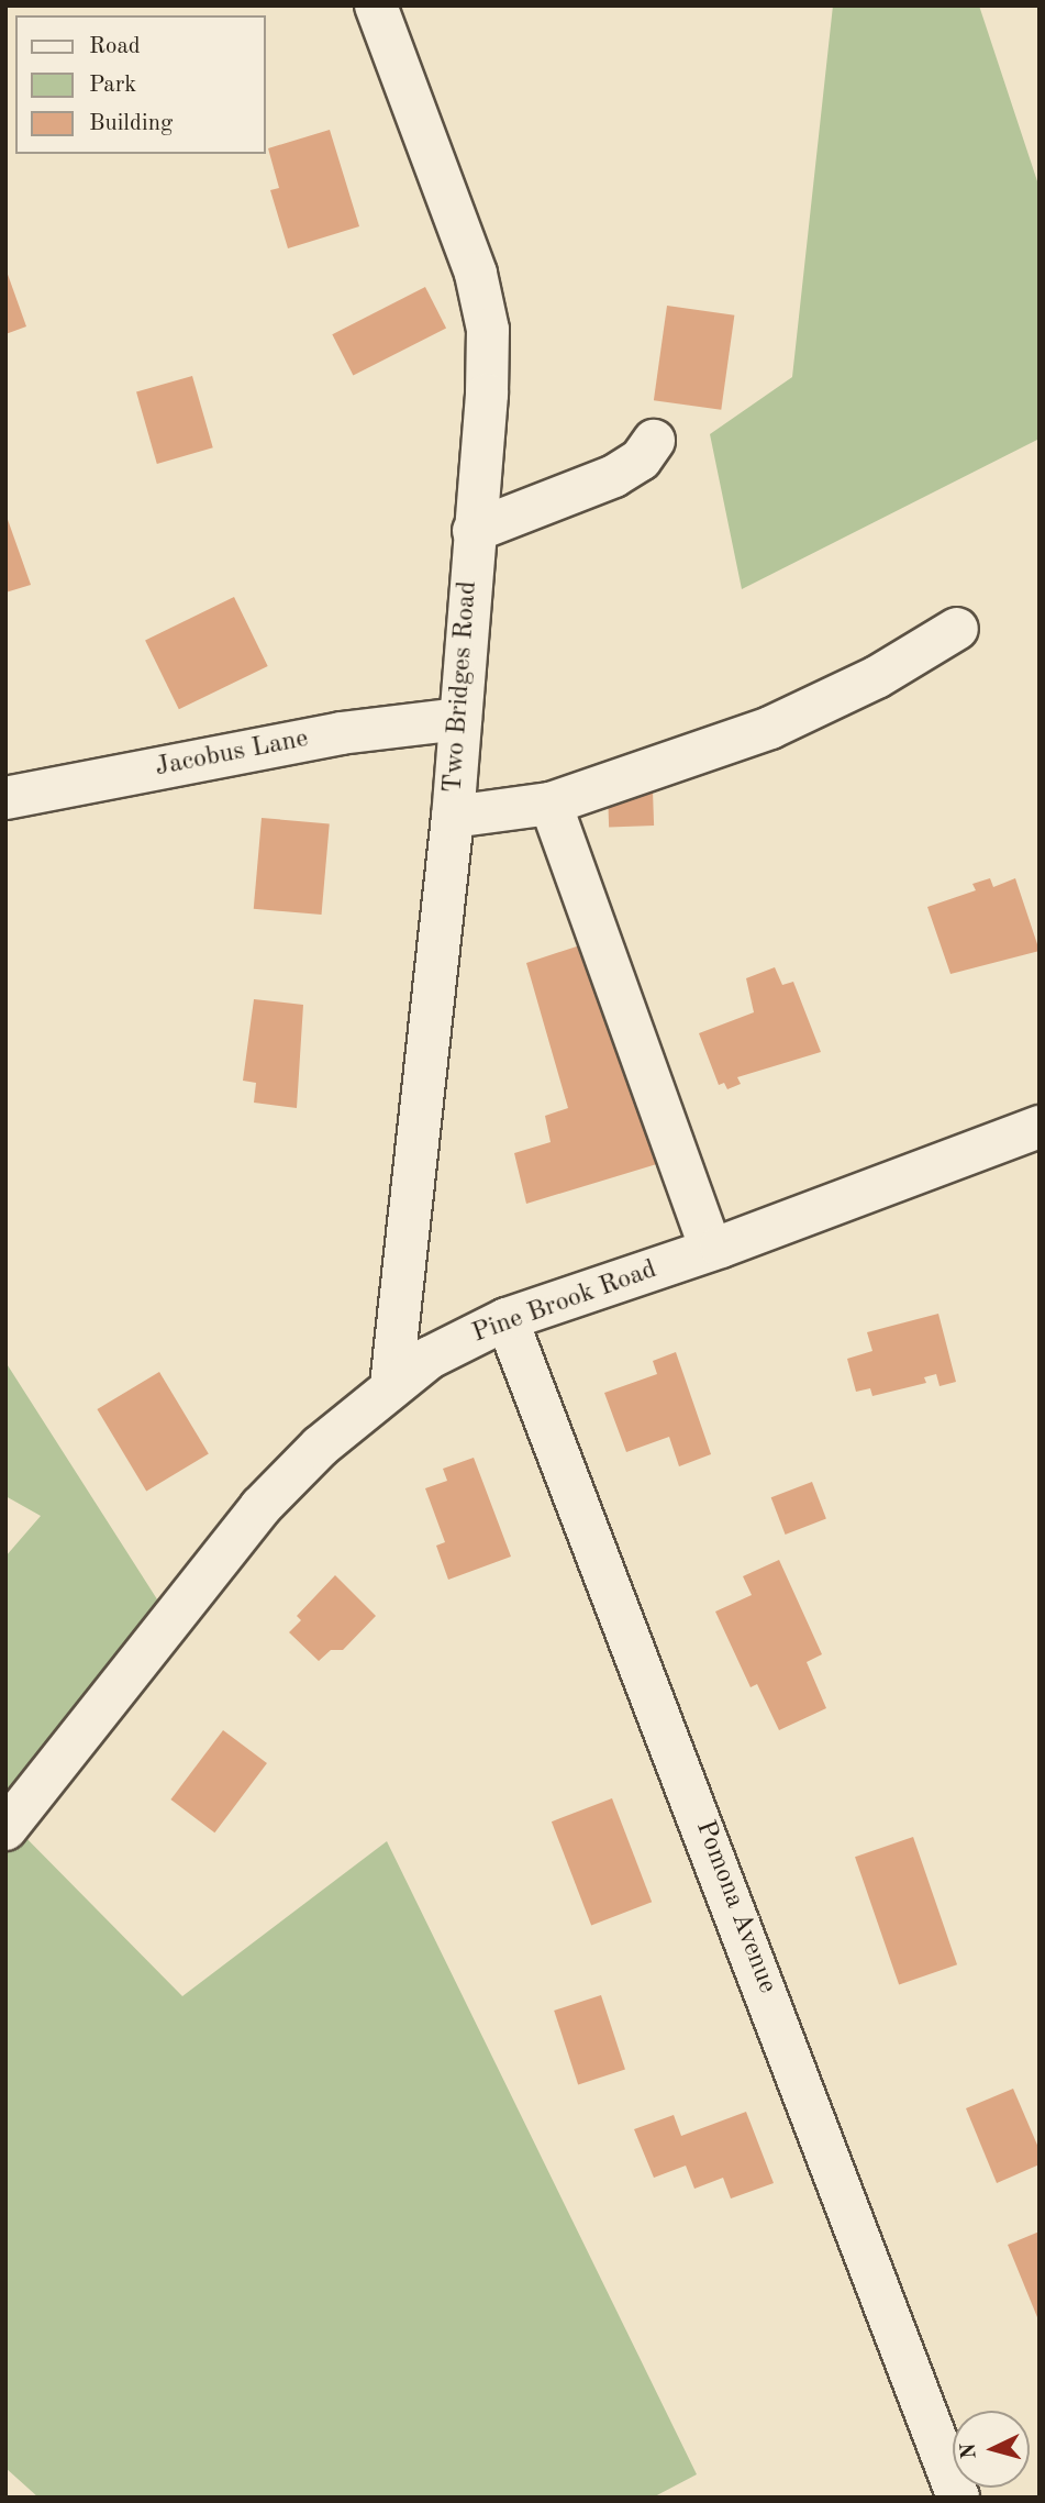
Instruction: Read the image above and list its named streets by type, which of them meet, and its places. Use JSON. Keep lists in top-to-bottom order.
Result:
{
  "streets": {
    "street": [
      "Two Bridges Road",
      "Jacobus Lane",
      "Pine Brook Road",
      "Pomona Avenue"
    ]
  },
  "crossings": [
    ["Two Bridges Road", "Jacobus Lane"],
    ["Two Bridges Road", "Pine Brook Road"],
    ["Pine Brook Road", "Pomona Avenue"]
  ],
  "legend": ["Road", "Park", "Building"],
  "north": "left"
}
